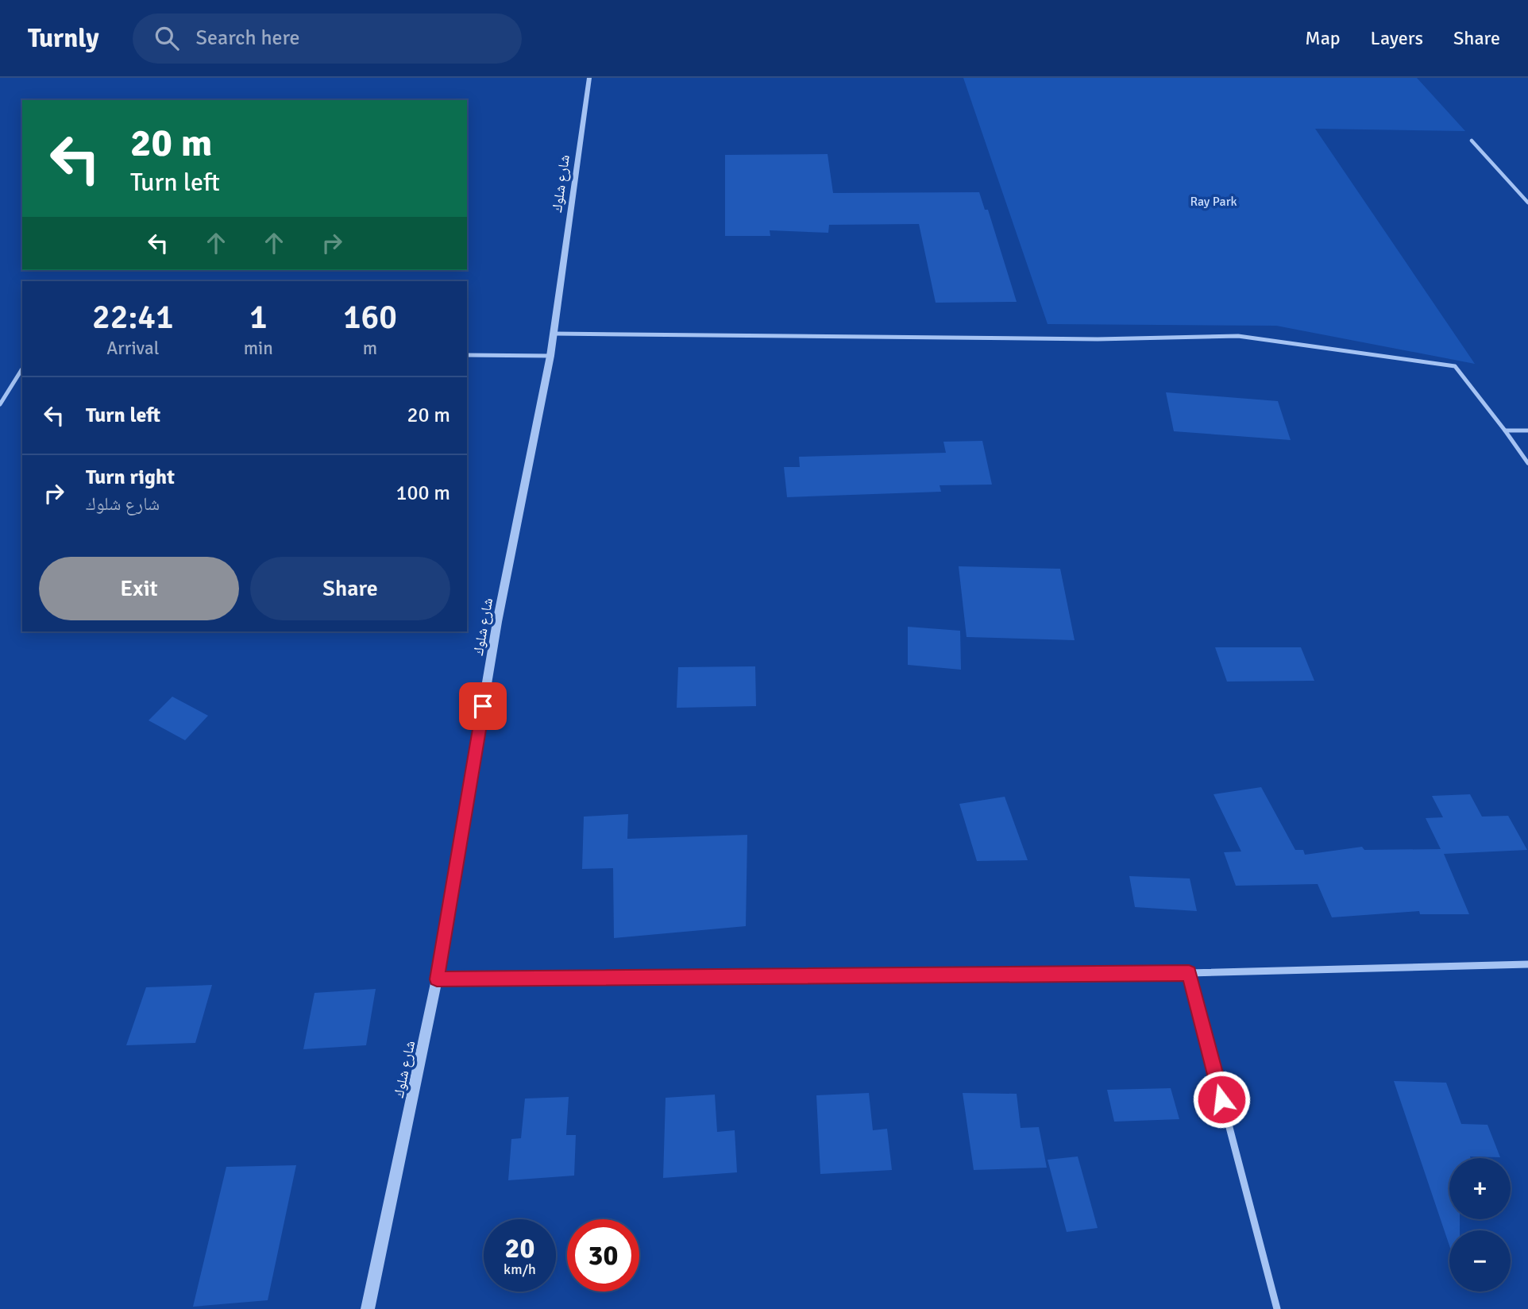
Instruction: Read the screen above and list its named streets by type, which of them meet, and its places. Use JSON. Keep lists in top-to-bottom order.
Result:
{
  "streets": {
    "street": ["شارع شلوك"]
  },
  "parks": ["Ray Park"],
  "page": {
    "header": "Turnly",
    "search": "Search here",
    "nav": ["Map", "Layers", "Share"],
    "turn": ["20 m", "Turn left"],
    "eta": [
      "22:41",
      "Arrival",
      "1",
      "min",
      "160",
      "m"
    ],
    "list": [
      {
        "name": "Turn left",
        "value": "20 m"
      },
      {
        "name": "Turn right",
        "note": "شارع شلوك",
        "value": "100 m"
      }
    ],
    "buttons": ["Exit", "Share"],
    "map_buttons": ["+", "−"],
    "speed": "20 km/h",
    "limit": "30"
  }
}
